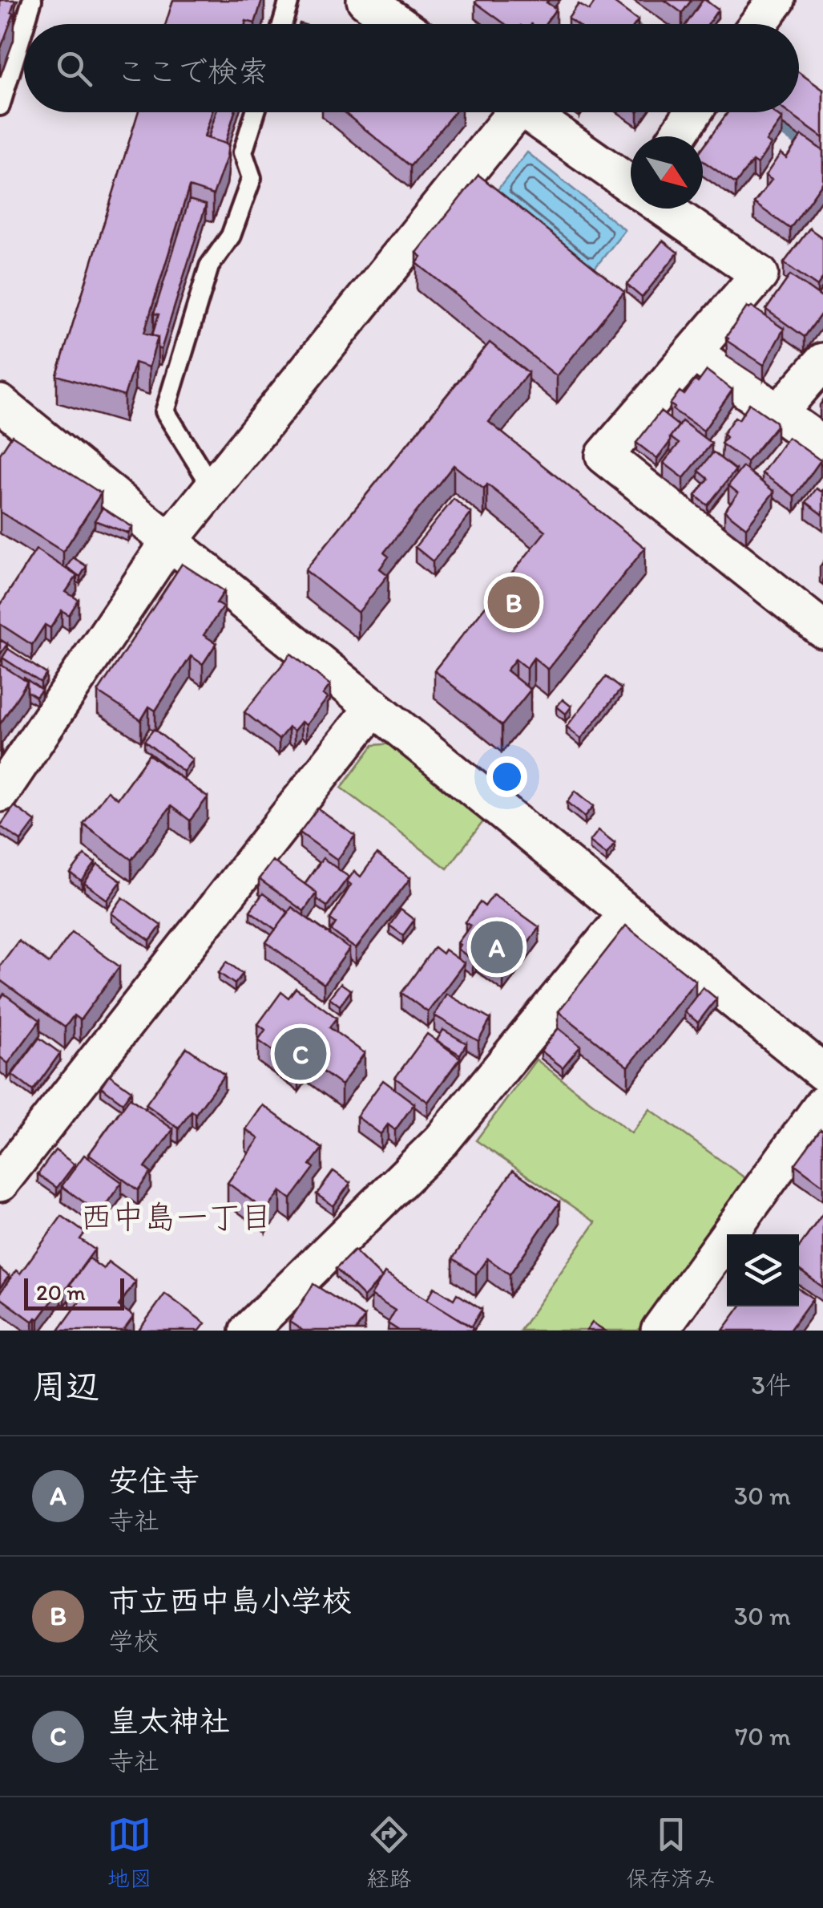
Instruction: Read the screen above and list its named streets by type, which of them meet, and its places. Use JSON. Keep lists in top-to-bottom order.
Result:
{
  "districts": ["西中島一丁目"],
  "scale_bar": "20 m",
  "north": "bottom right",
  "page": {
    "search": "ここで検索",
    "pins": ["B", "A", "C"],
    "scale": "20 m",
    "heading": ["周辺", "3件"],
    "list": [
      {
        "mark": "A",
        "name": "安住寺",
        "note": "寺社",
        "value": "30 m"
      },
      {
        "mark": "B",
        "name": "市立西中島小学校",
        "note": "学校",
        "value": "30 m"
      },
      {
        "mark": "C",
        "name": "皇太神社",
        "note": "寺社",
        "value": "70 m"
      }
    ],
    "nav": ["地図", "経路", "保存済み"]
  }
}
